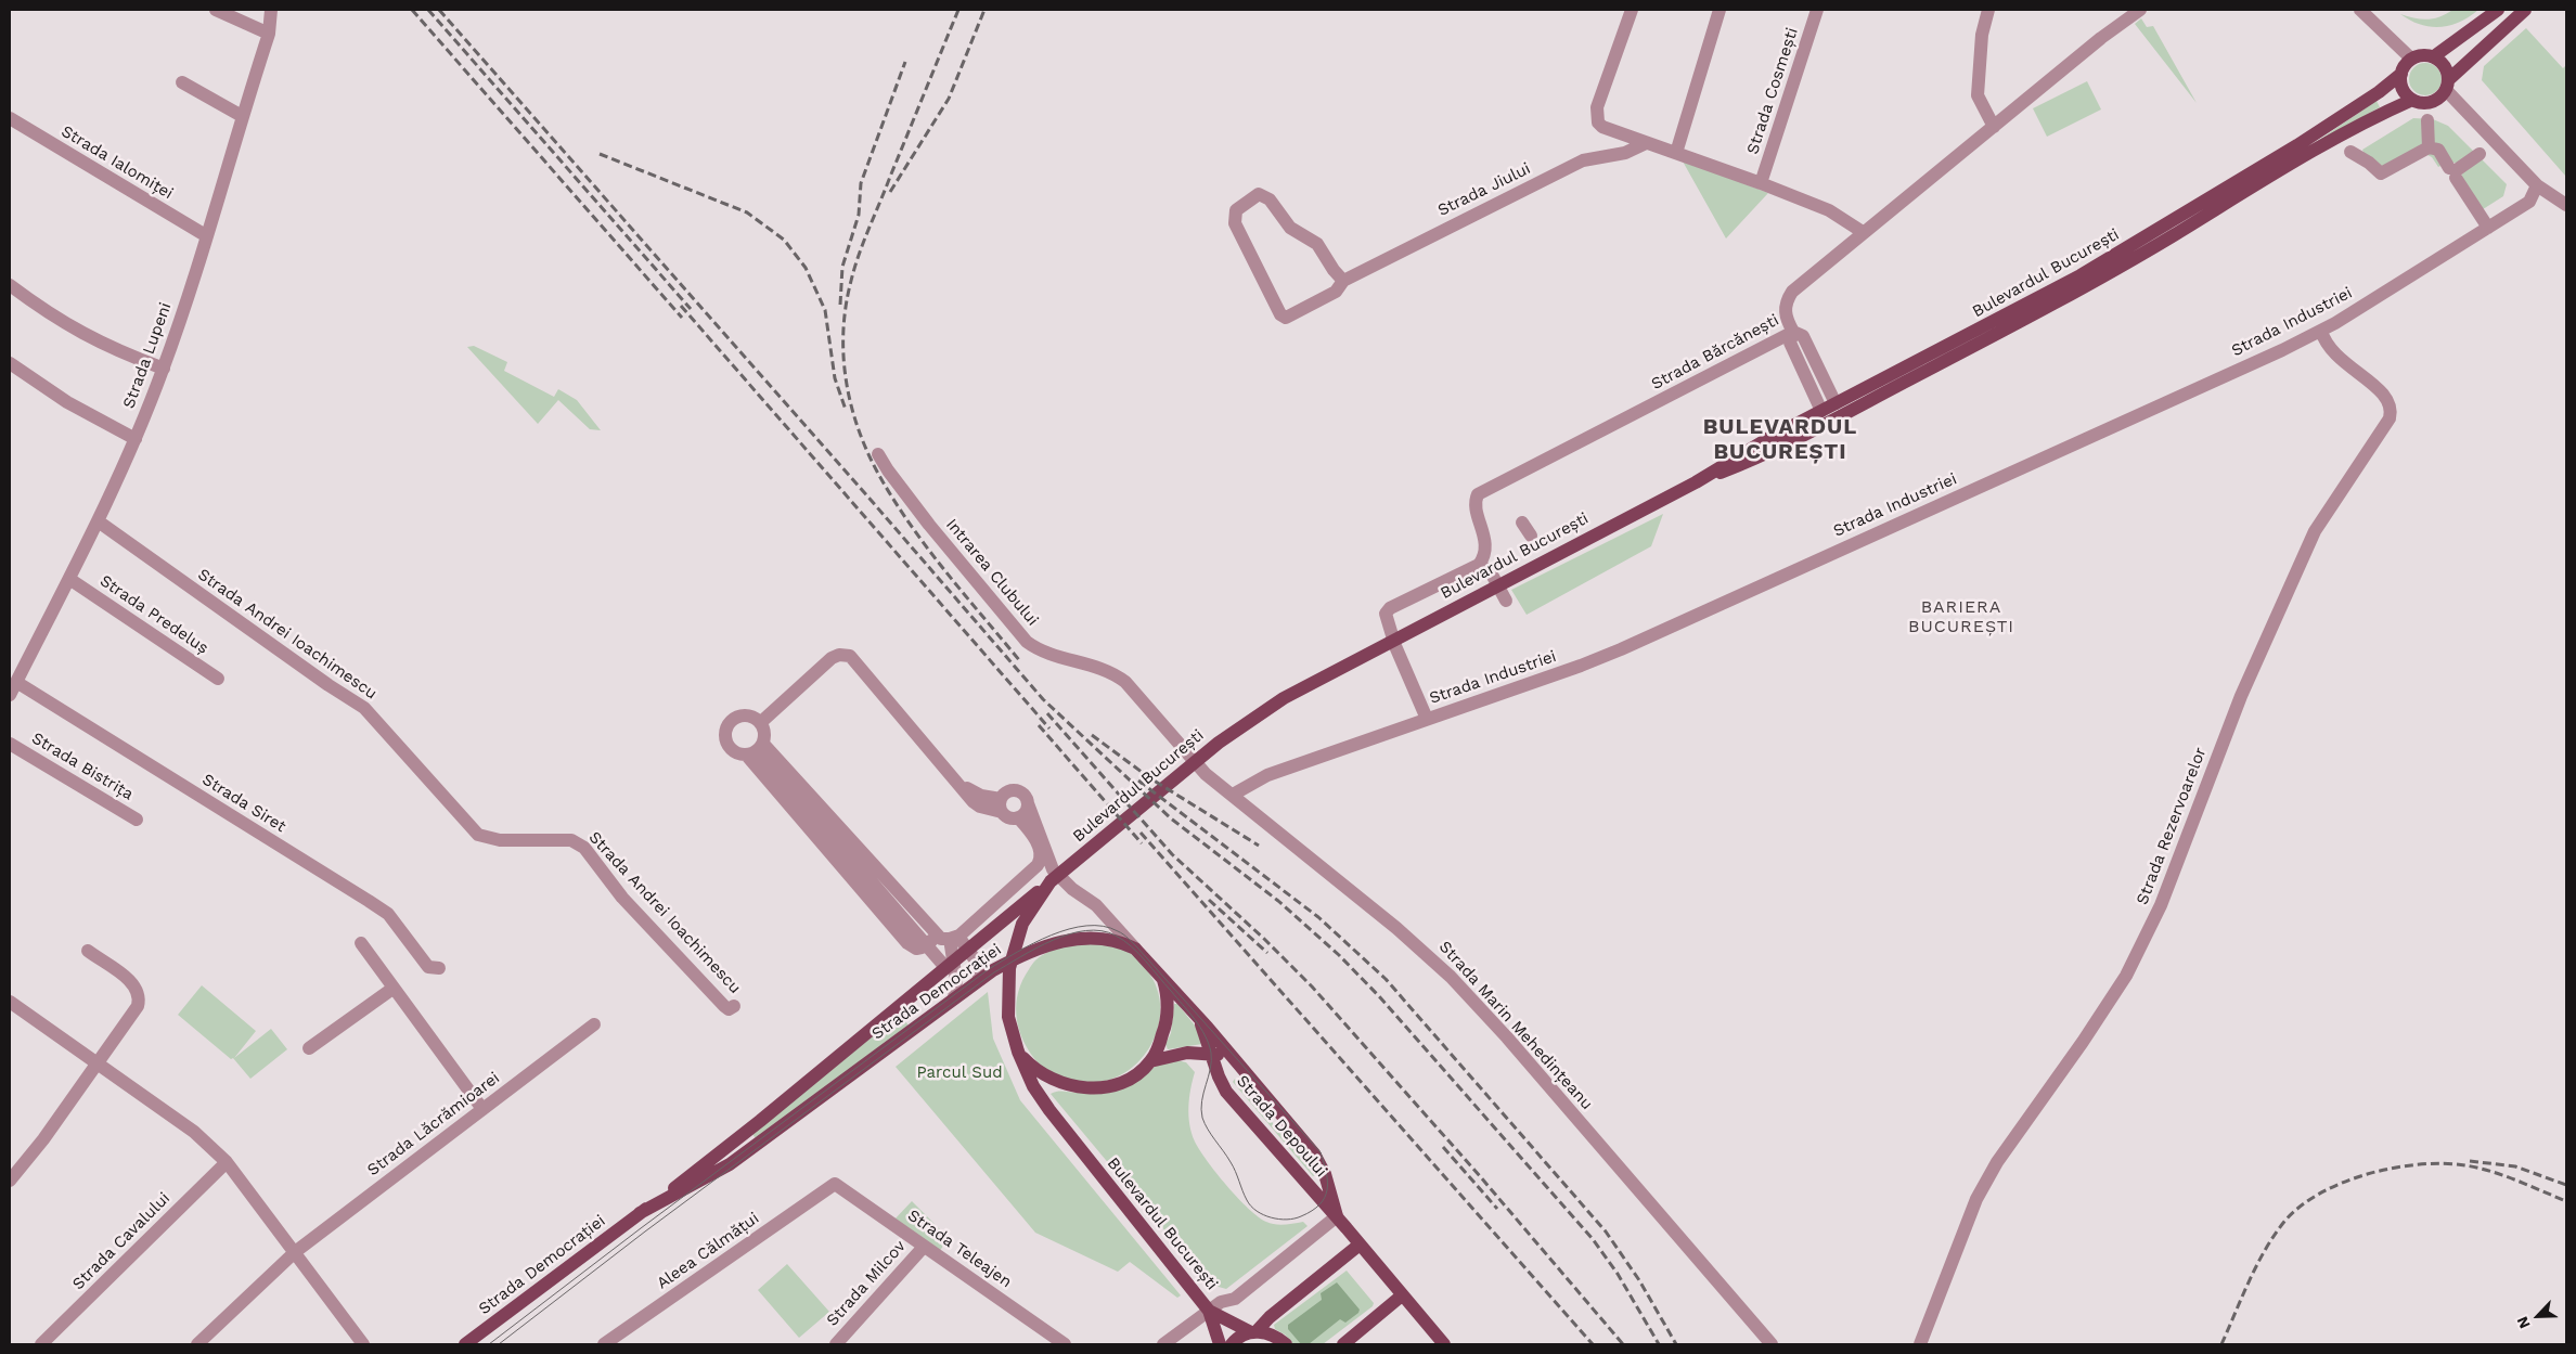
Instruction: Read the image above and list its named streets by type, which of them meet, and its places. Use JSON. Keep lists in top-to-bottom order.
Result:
{
  "streets": {
    "main road": ["Bulevardul București", "Strada Democrației", "Strada Depoului"],
    "street": [
      "Strada Cosmești",
      "Strada Ialomiței",
      "Strada Jiului",
      "Strada Industriei",
      "Strada Bărcănești",
      "Strada Lupeni",
      "Intrarea Clubului",
      "Strada Predeluș",
      "Strada Andrei Ioachimescu",
      "Strada Bistrița",
      "Strada Siret",
      "Strada Rezervoarelor",
      "Strada Marin Mehedințeanu",
      "Strada Lăcrămioarei",
      "Strada Cavalului",
      "Strada Teleajen",
      "Aleea Călmățui",
      "Strada Milcov"
    ]
  },
  "crossings": [
    ["Strada Ialomiței", "Strada Lupeni"],
    ["Bulevardul București", "Strada Democrației"],
    ["Strada Industriei", "Strada Rezervoarelor"],
    ["Strada Industriei", "Strada Marin Mehedințeanu"],
    ["Strada Lupeni", "Strada Predeluș"],
    ["Strada Lupeni", "Strada Andrei Ioachimescu"],
    ["Strada Lupeni", "Strada Siret"],
    ["Intrarea Clubului", "Strada Marin Mehedințeanu"],
    ["Strada Democrației", "Strada Depoului"],
    ["Strada Teleajen", "Aleea Călmățui"],
    ["Strada Teleajen", "Strada Milcov"]
  ],
  "districts": ["BULEVARDUL BUCUREȘTI", "BARIERA BUCUREȘTI"],
  "parks": ["Parcul Sud"],
  "north": "bottom left"
}
